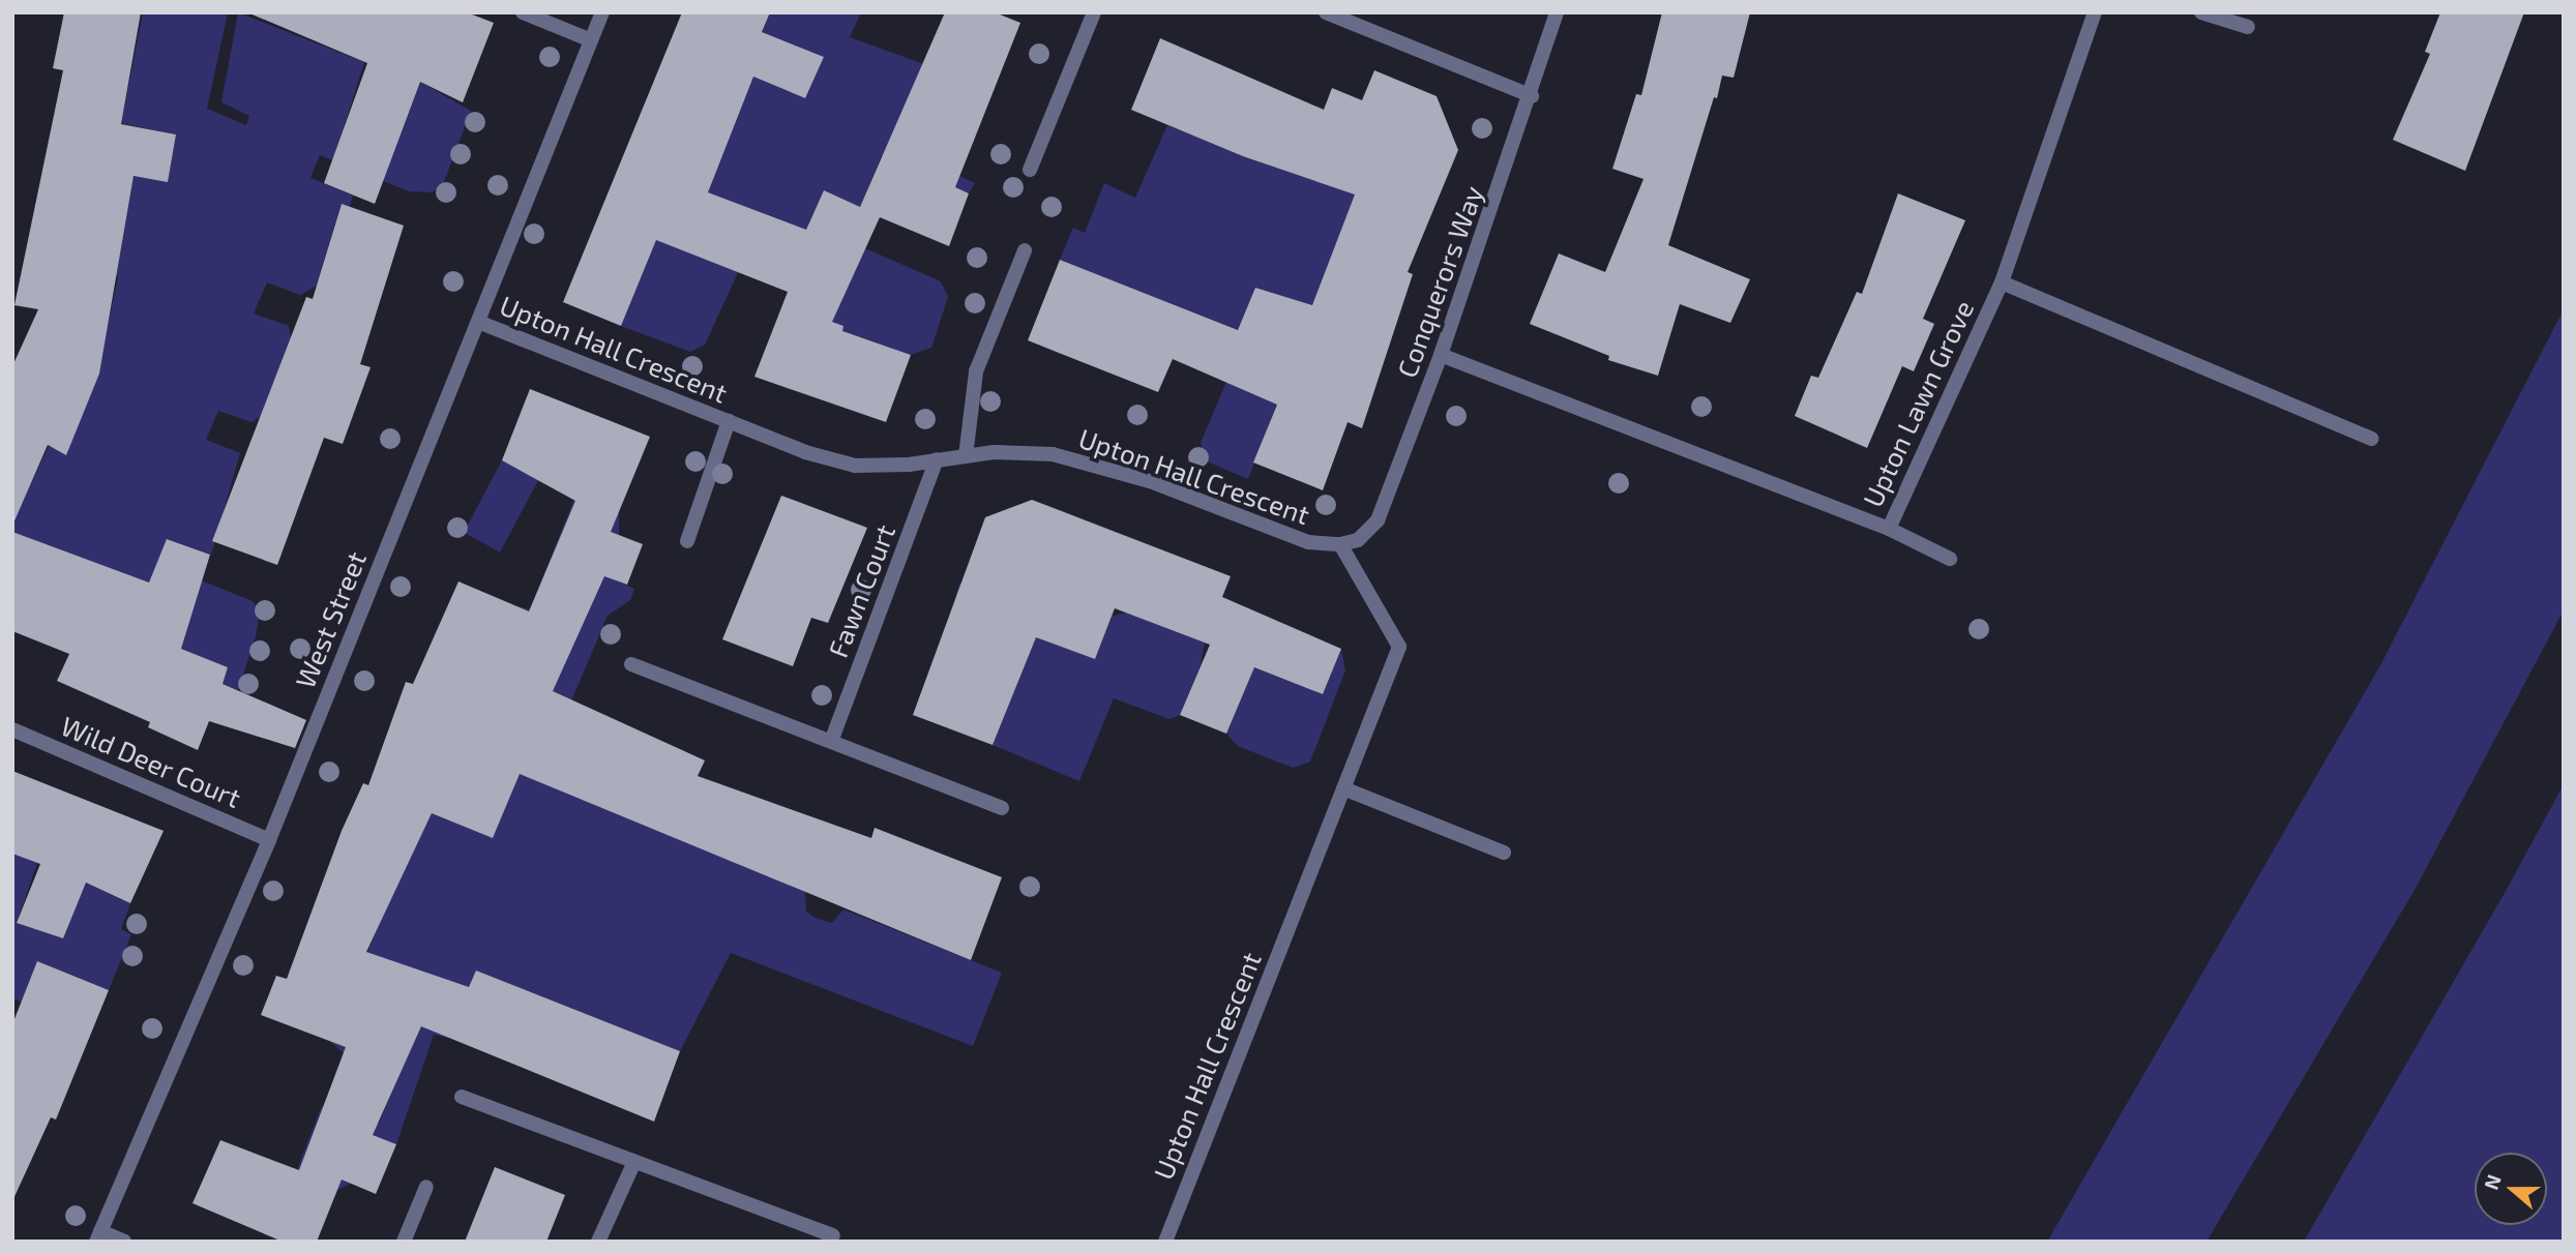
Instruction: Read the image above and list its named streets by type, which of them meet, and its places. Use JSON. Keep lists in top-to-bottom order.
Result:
{
  "streets": {
    "street": [
      "Conquerors Way",
      "Upton Hall Crescent",
      "Upton Lawn Grove",
      "Fawn Court",
      "West Street",
      "Wild Deer Court"
    ]
  },
  "crossings": [
    ["Conquerors Way", "Upton Hall Crescent"],
    ["Conquerors Way", "Upton Lawn Grove"],
    ["Upton Hall Crescent", "Fawn Court"],
    ["Upton Hall Crescent", "West Street"],
    ["West Street", "Wild Deer Court"]
  ],
  "north": "left"
}
